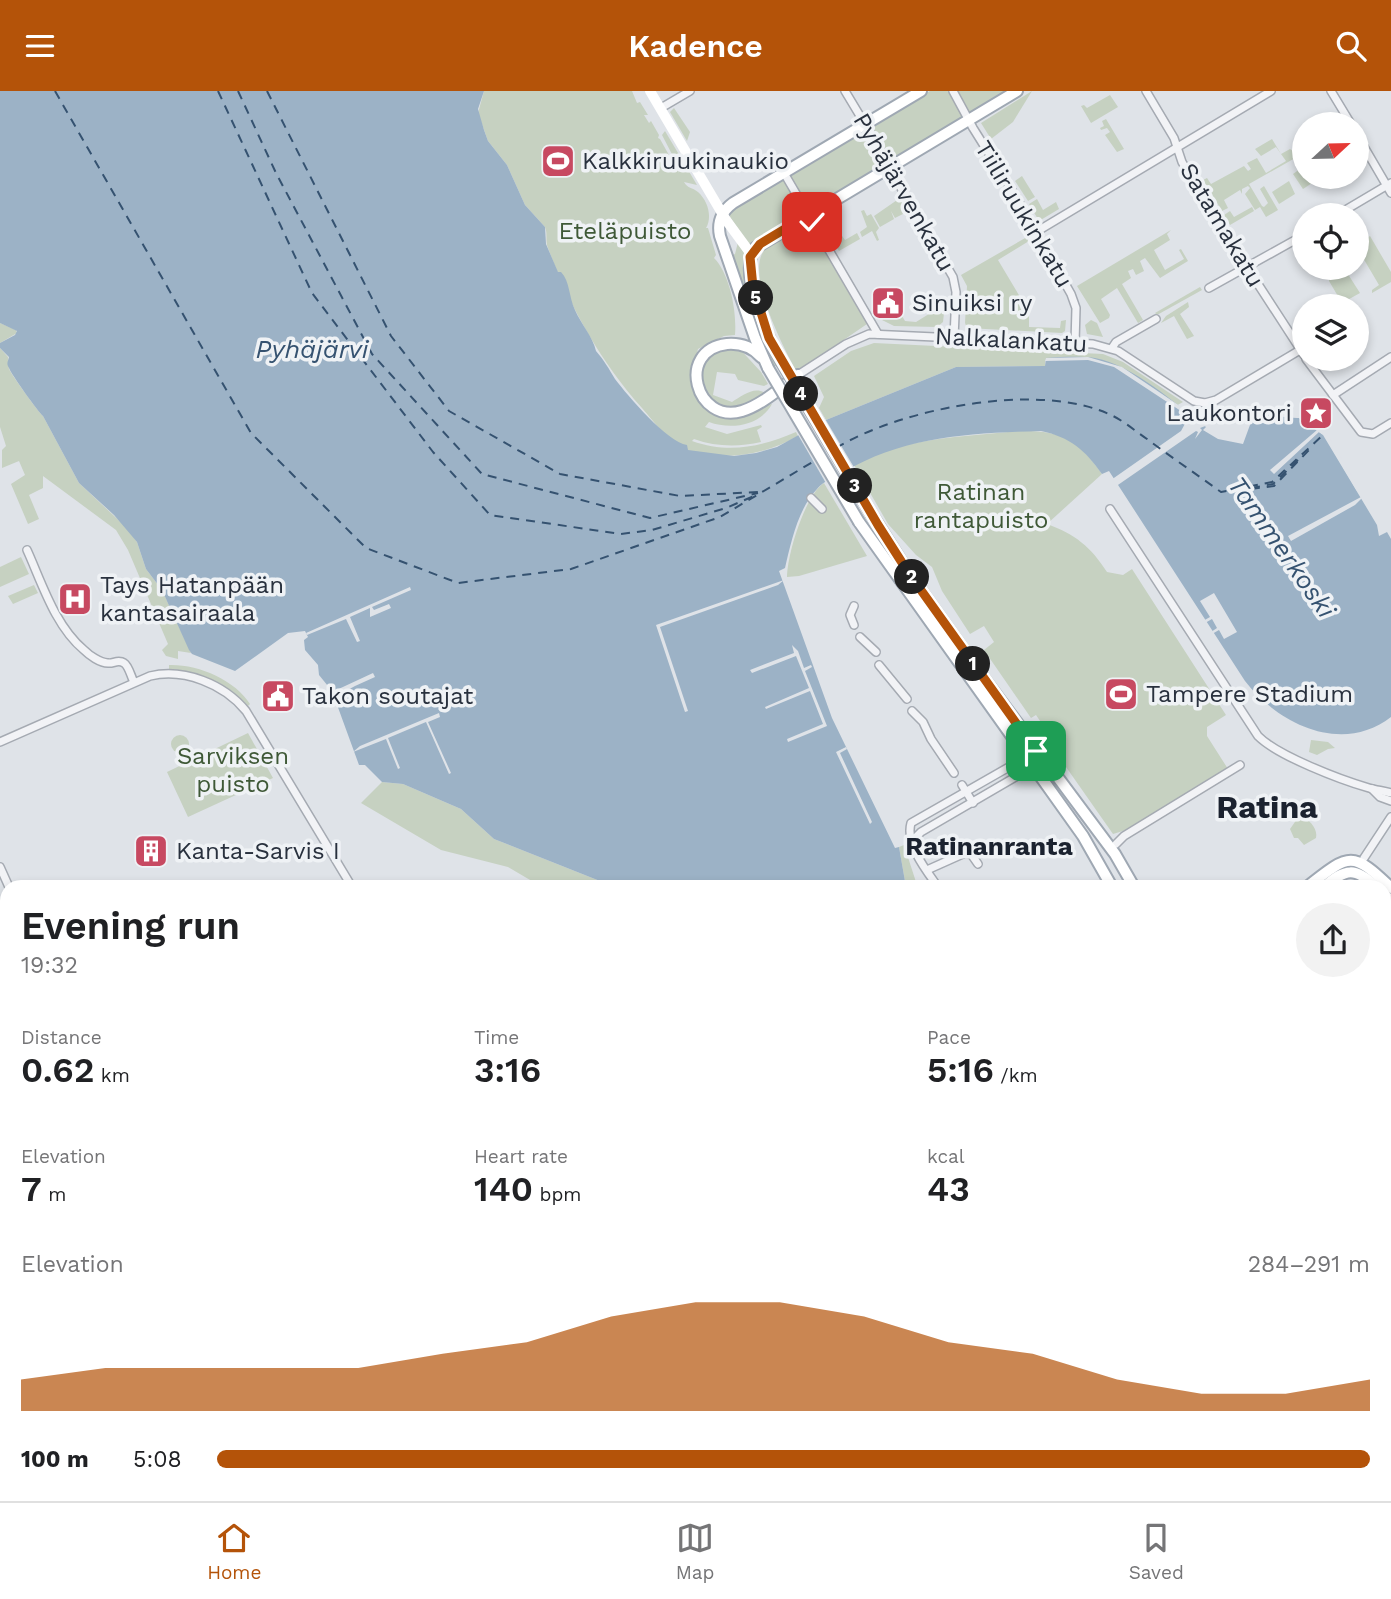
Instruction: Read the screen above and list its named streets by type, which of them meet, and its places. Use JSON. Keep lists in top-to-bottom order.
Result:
{
  "streets": {
    "street": [
      "Pyhäjärvenkatu",
      "Tiiliruukinkatu",
      "Satamakatu",
      "Nalkalankatu"
    ]
  },
  "crossings": [
    ["Pyhäjärvenkatu", "Nalkalankatu"],
    ["Tiiliruukinkatu", "Nalkalankatu"]
  ],
  "districts": ["Ratina", "Ratinanranta"],
  "water": ["Pyhäjärvi", "Tammerkoski"],
  "parks": ["Eteläpuisto", "Ratinan rantapuisto", "Sarviksen puisto"],
  "places": {
    "sports": ["Kalkkiruukinaukio", "Tampere Stadium"],
    "public building": ["Sinuiksi ry", "Takon soutajat"],
    "place": ["Laukontori"],
    "hospital": ["Tays Hatanpään kantasairaala"],
    "building": ["Kanta-Sarvis I"]
  },
  "north": "right",
  "page": {
    "header": "Kadence",
    "pins": [
      "5",
      "4",
      "3",
      "2",
      "1"
    ],
    "heading": ["Evening run", "19:32"],
    "stats": [
      ["Distance", "0.62 km"],
      ["Time", "3:16"],
      ["Pace", "5:16 /km"],
      ["Elevation", "7 m"],
      ["Heart rate", "140 bpm"],
      ["kcal", "43"]
    ],
    "chart": ["Elevation", "284–291 m"],
    "list": [
      {
        "name": "100 m",
        "note": "5:08"
      }
    ],
    "tabs": ["Home", "Map", "Saved"]
  }
}
